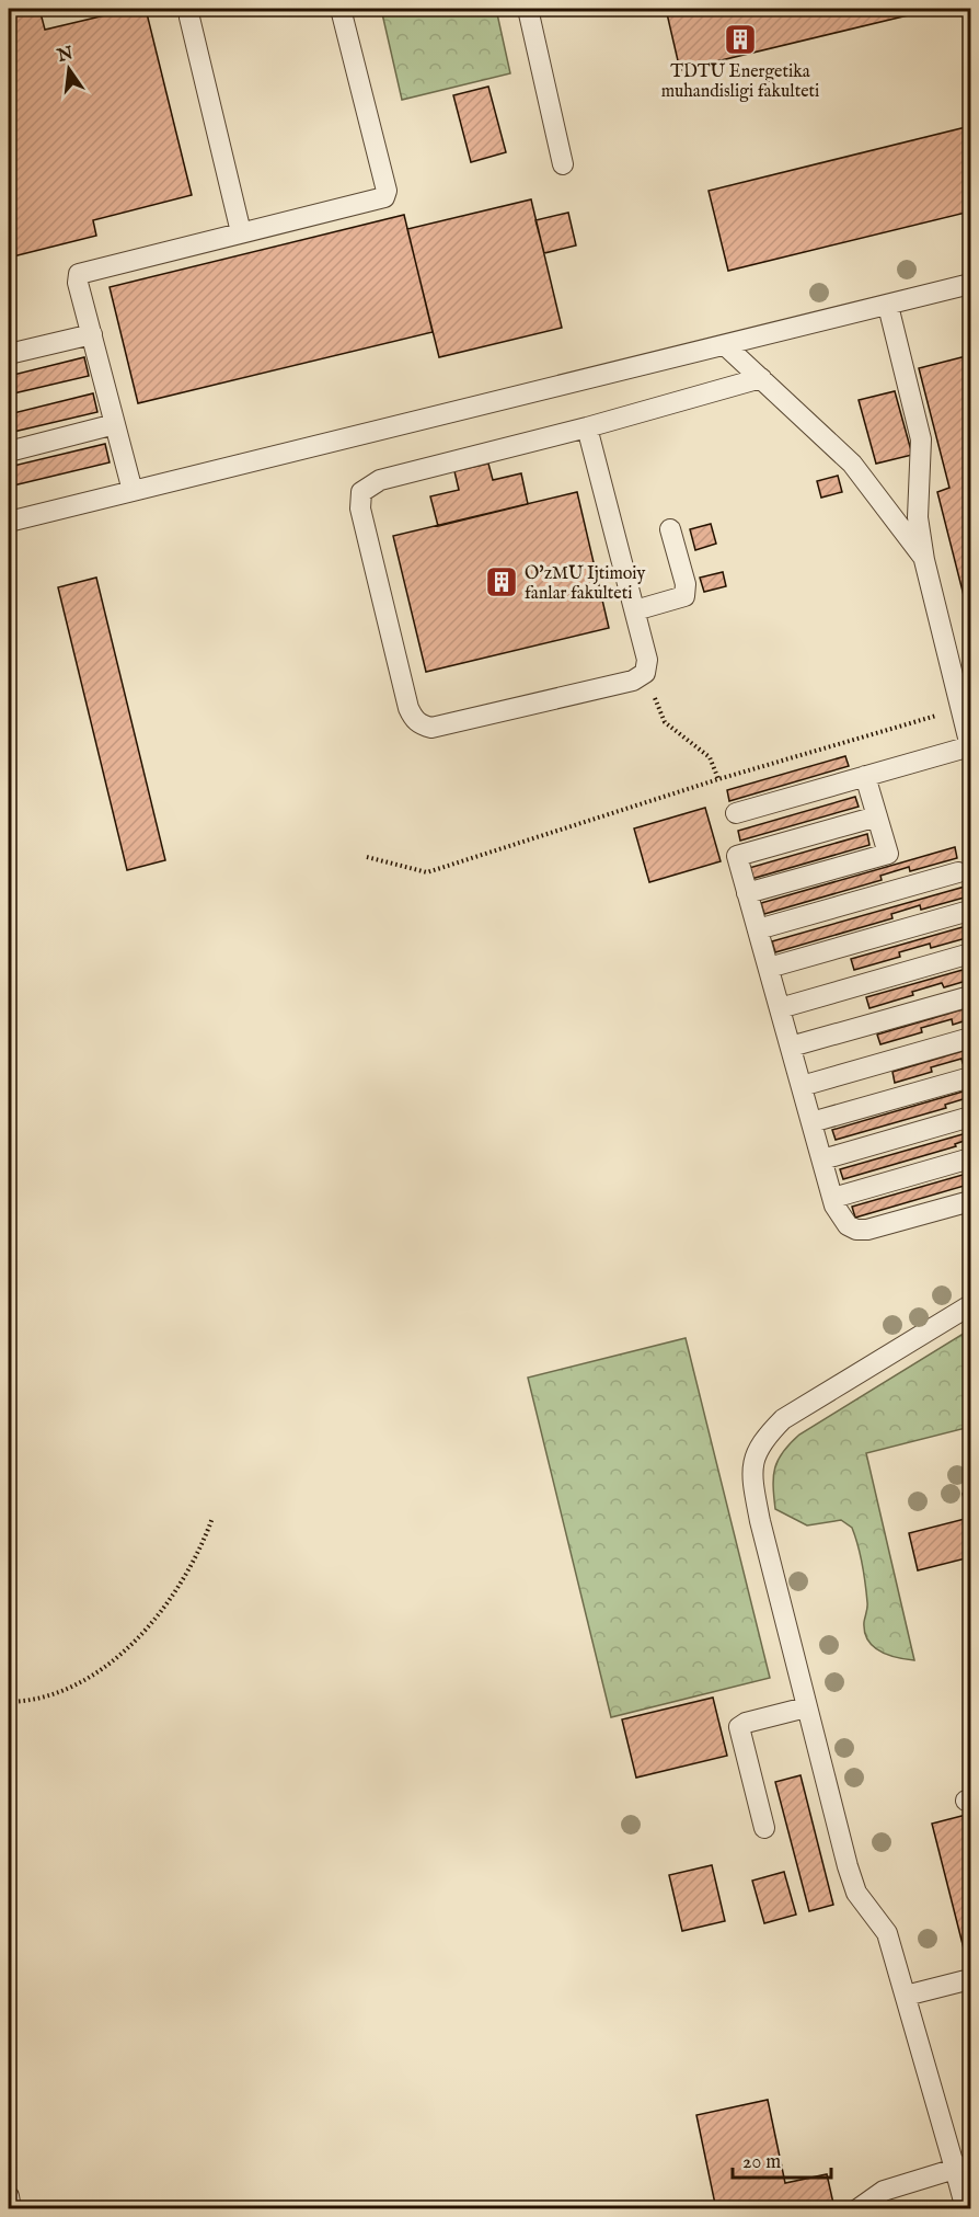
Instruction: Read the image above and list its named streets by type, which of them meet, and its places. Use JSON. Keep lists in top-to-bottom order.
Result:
{
  "places": {
    "building": ["TDTU Energetika muhandisligi fakulteti", "O'zMU Ijtimoiy fanlar fakulteti"]
  },
  "scale_bar": "20 m",
  "north": "top"
}
